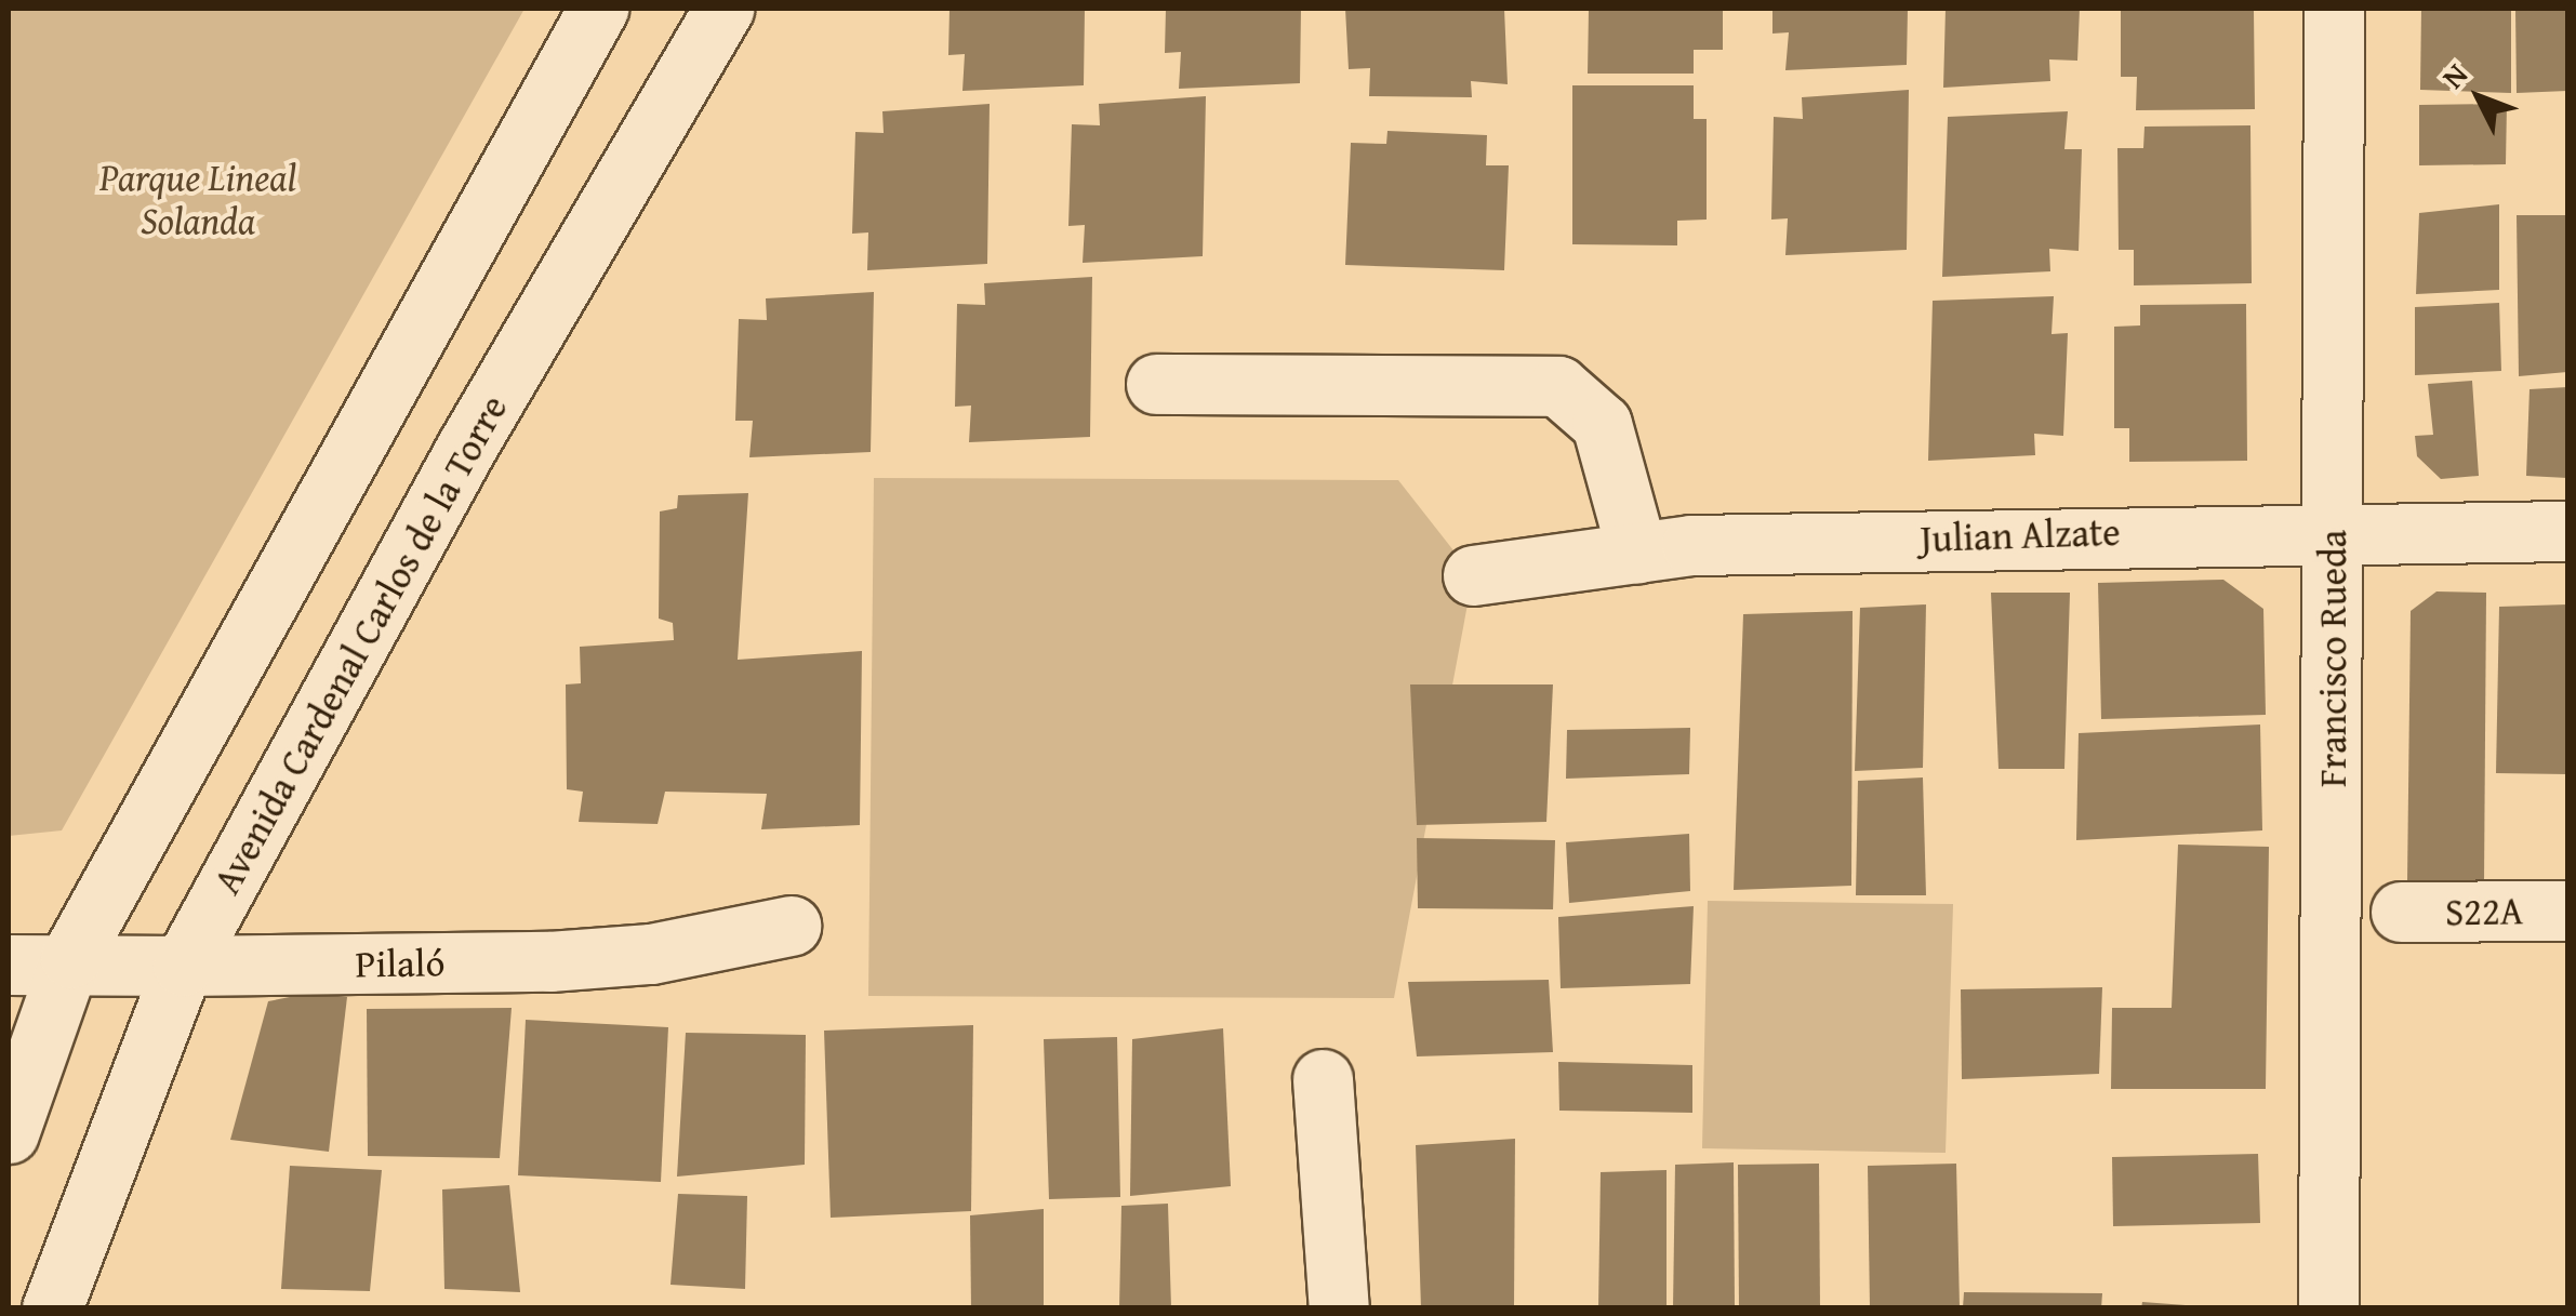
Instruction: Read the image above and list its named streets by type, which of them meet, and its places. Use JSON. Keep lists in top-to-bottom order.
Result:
{
  "streets": {
    "street": [
      "Julian Alzate",
      "Avenida Cardenal Carlos de la Torre",
      "Francisco Rueda",
      "S22A",
      "Pilaló"
    ]
  },
  "crossings": [
    ["Julian Alzate", "Francisco Rueda"],
    ["Avenida Cardenal Carlos de la Torre", "Pilaló"]
  ],
  "parks": ["Parque Lineal Solanda"],
  "north": "top left"
}
